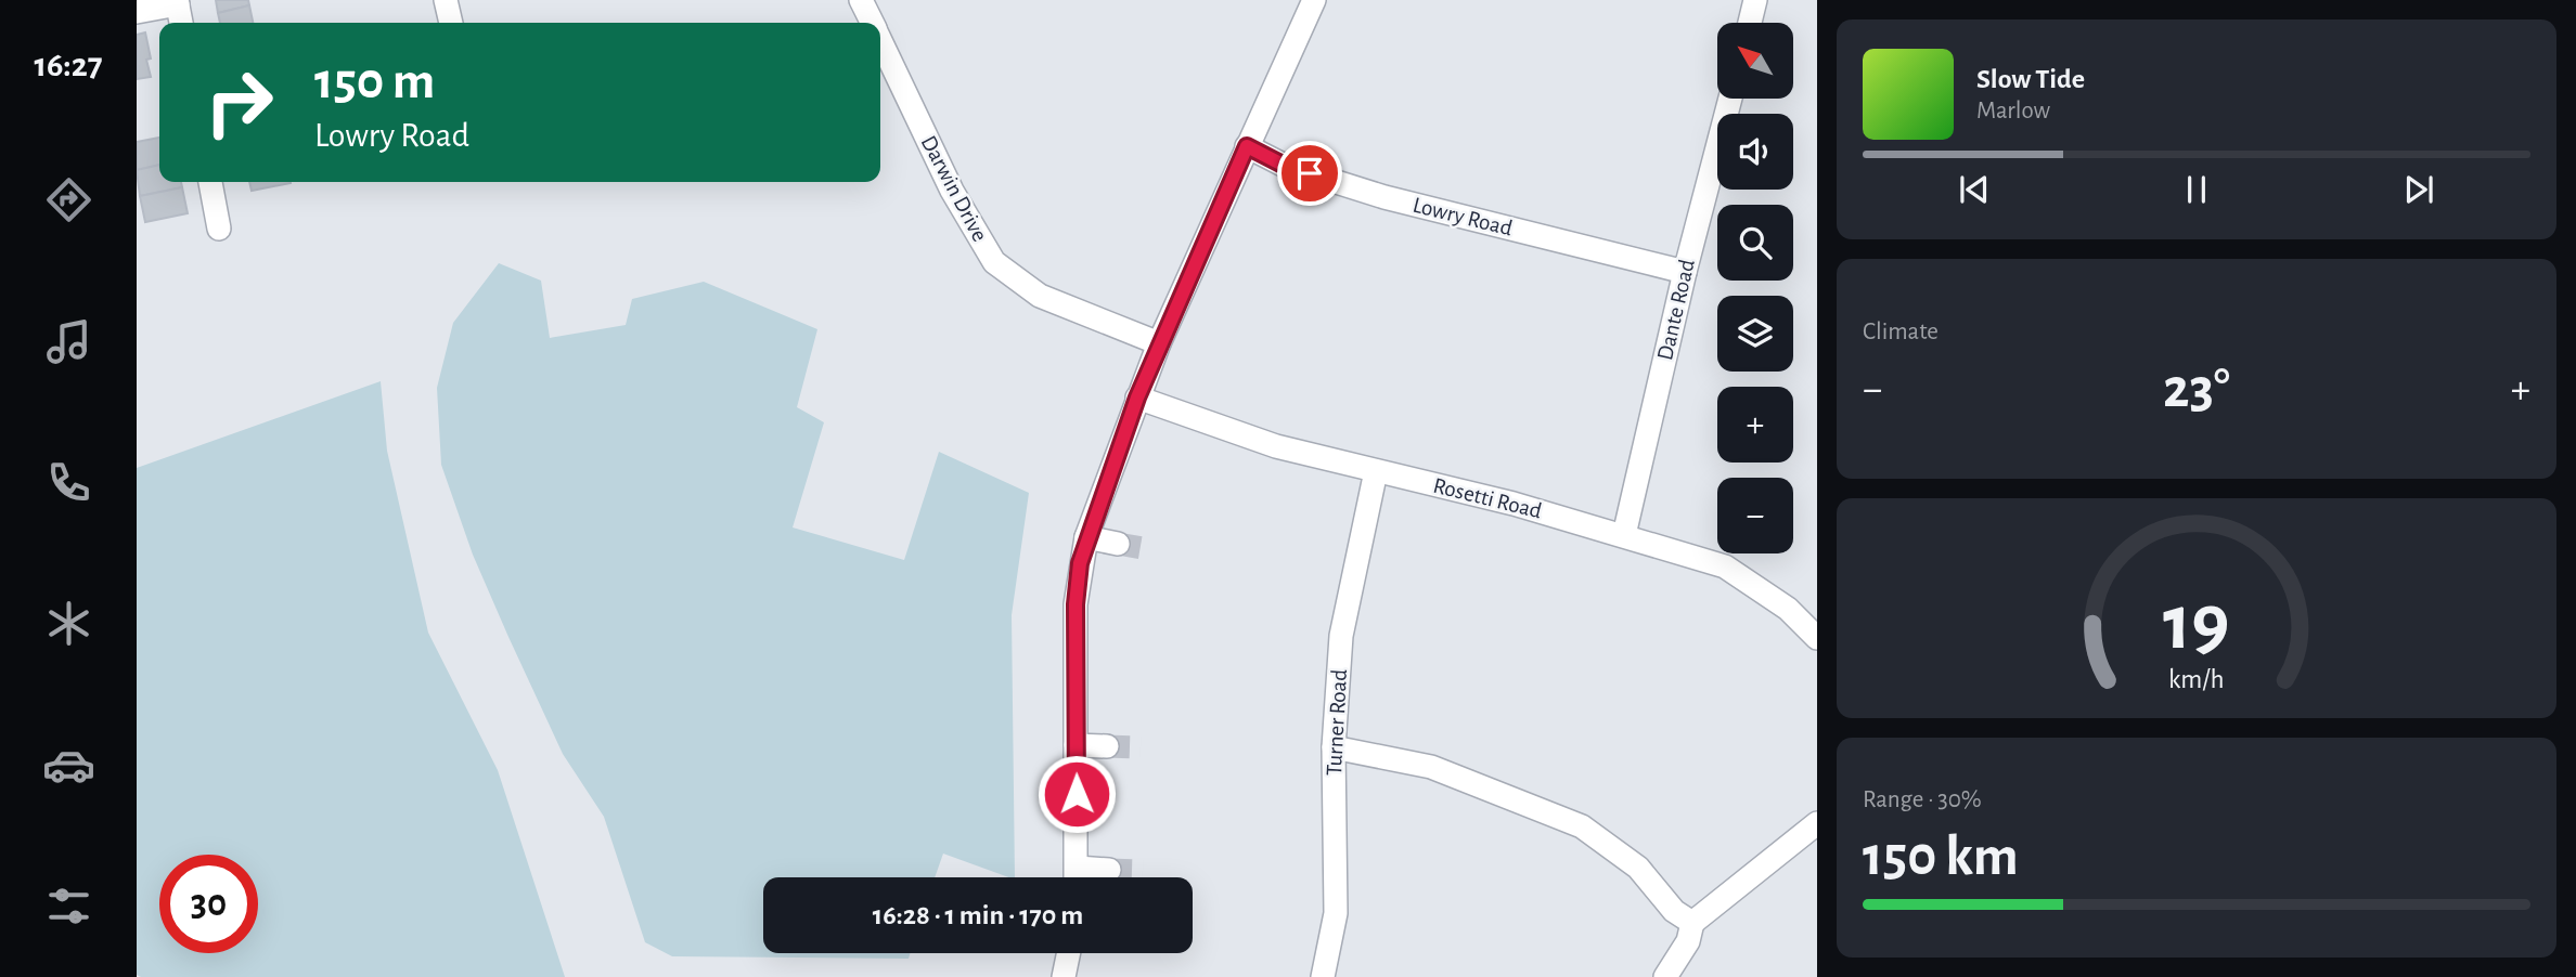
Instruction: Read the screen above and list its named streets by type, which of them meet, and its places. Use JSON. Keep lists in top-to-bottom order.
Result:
{
  "streets": {
    "street": [
      "Darwin Drive",
      "Lowry Road",
      "Dante Road",
      "Rosetti Road",
      "Turner Road"
    ]
  },
  "crossings": [
    ["Lowry Road", "Dante Road"],
    ["Dante Road", "Rosetti Road"],
    ["Rosetti Road", "Turner Road"]
  ],
  "north": "top left",
  "page": {
    "tabs": "16:27",
    "map_buttons": ["+", "−"],
    "turn": ["150 m", "Lowry Road"],
    "song": ["Slow Tide", "Marlow"],
    "tile": [
      "Climate",
      ["Range · 30%", "150 km"]
    ],
    "heat": ["−", "23°", "+"],
    "limit": "30",
    "trip": "16:28 · 1 min · 170 m",
    "gauge": ["19", "km/h"]
  }
}
